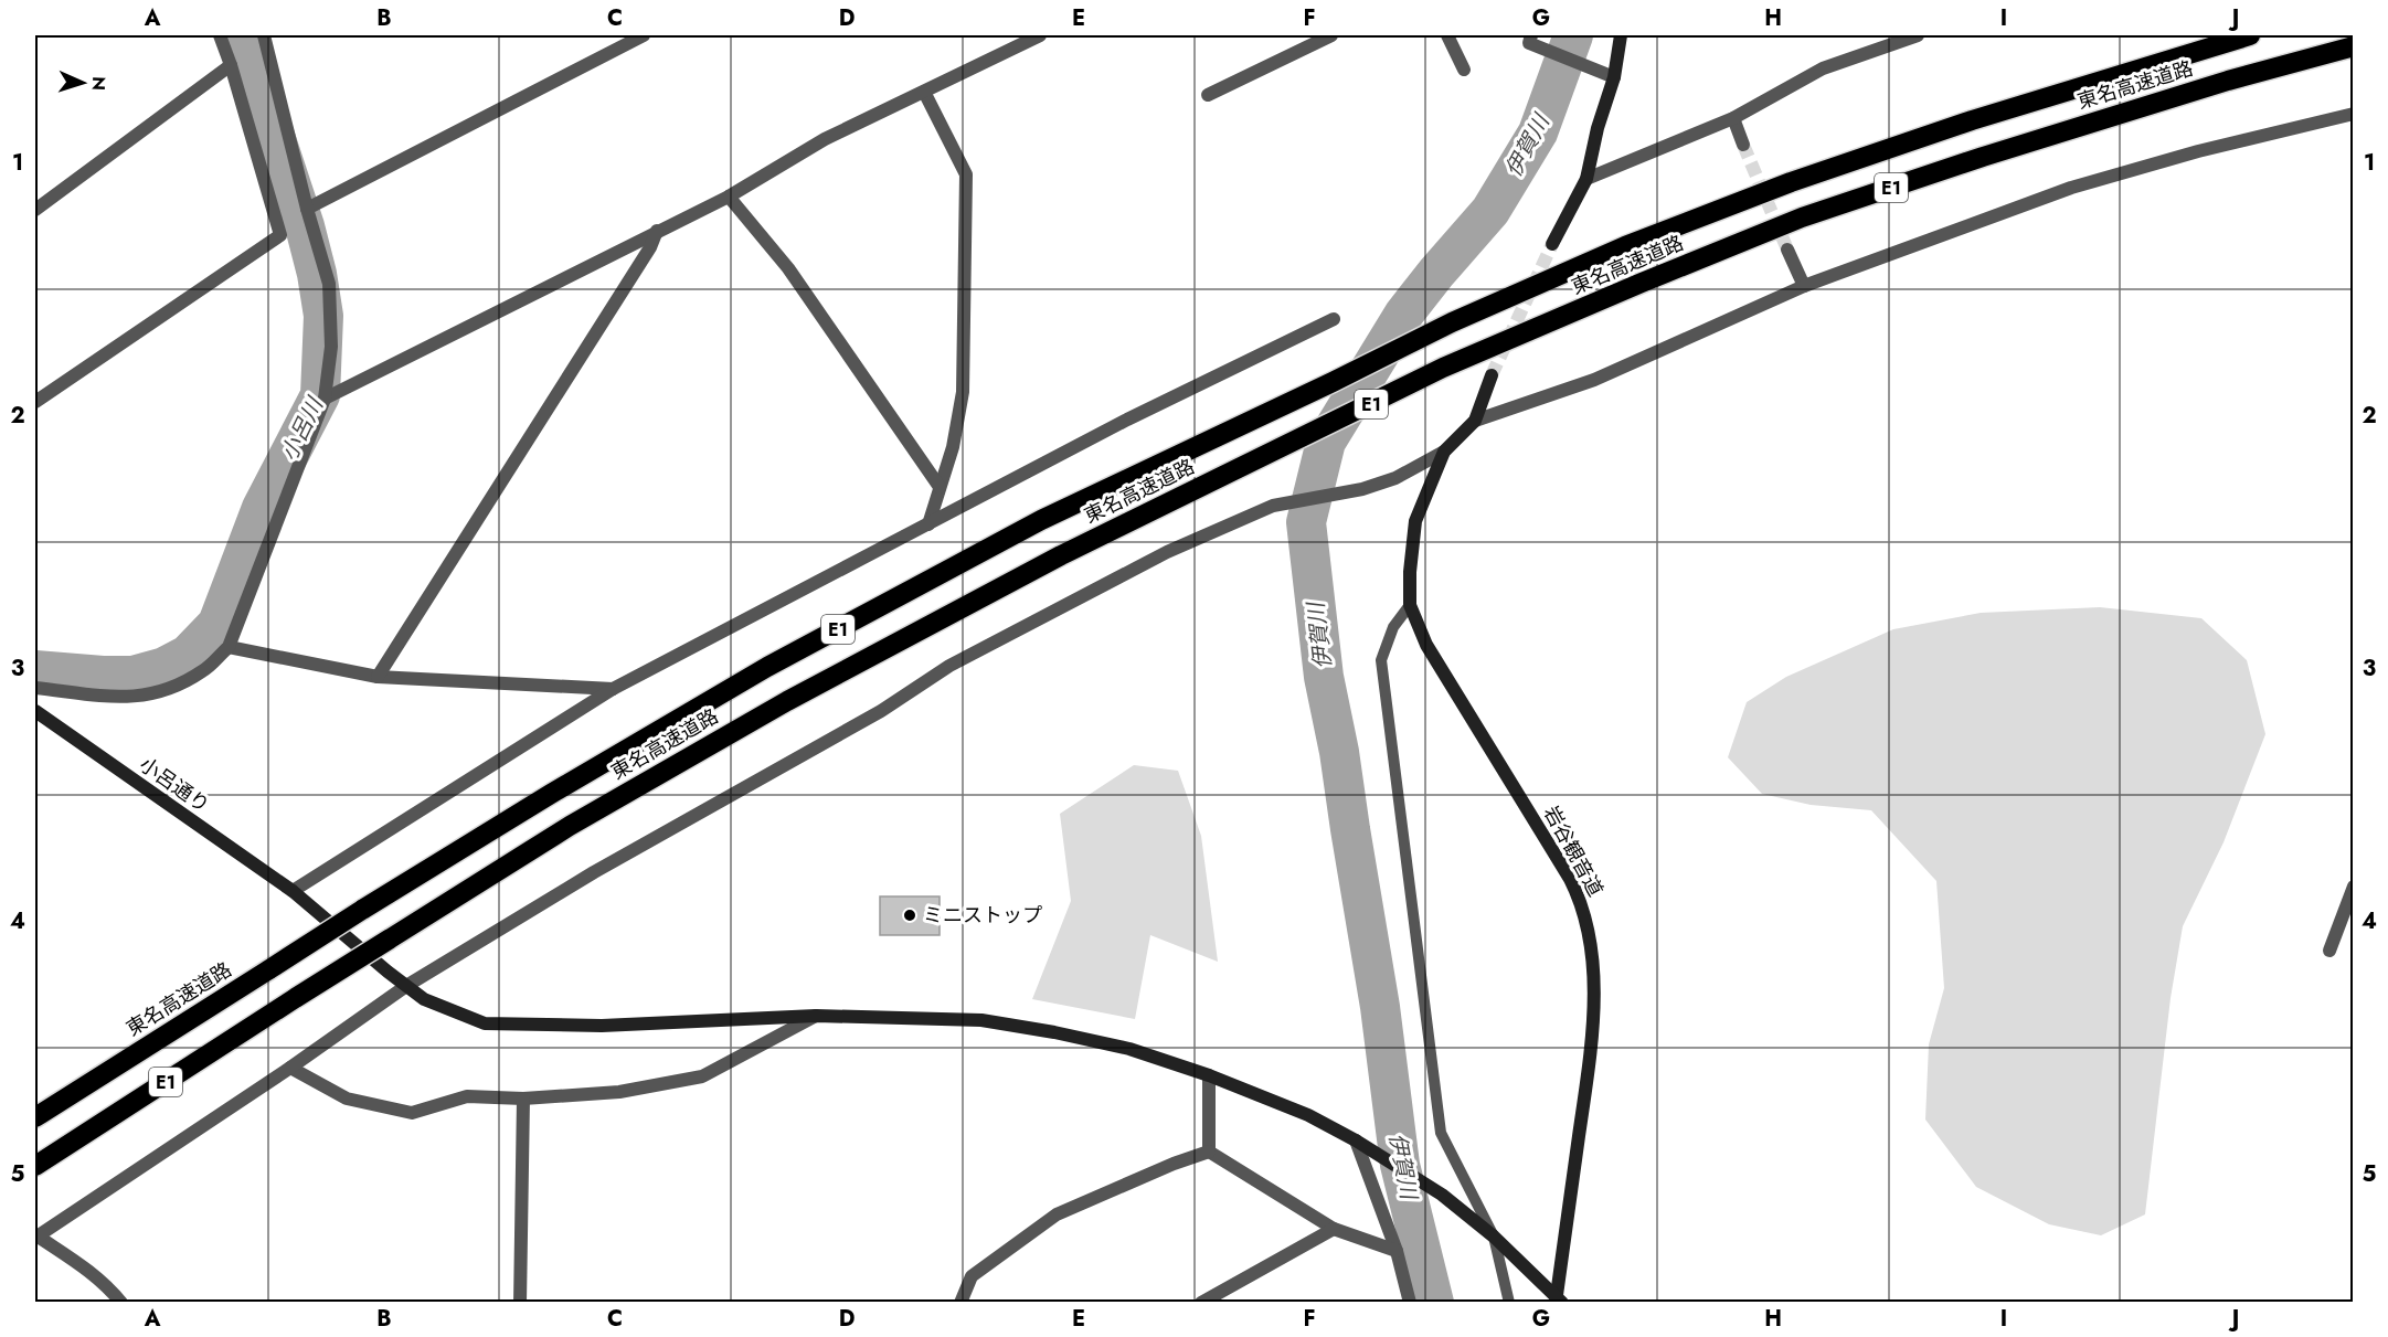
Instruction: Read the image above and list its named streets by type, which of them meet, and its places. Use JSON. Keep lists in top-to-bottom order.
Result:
{
  "streets": {
    "highway": ["東名高速道路", "E1"],
    "street": ["小呂通り", "岩谷観音道"]
  },
  "crossings": [
    ["小呂通り", "岩谷観音道"]
  ],
  "water": ["伊賀川", "小呂川"],
  "places": ["ミニストップ"],
  "north": "right",
  "grid": {
    "columns": [
      "A",
      "B",
      "C",
      "D",
      "E",
      "F",
      "G",
      "H",
      "I",
      "J"
    ],
    "rows": [
      "1",
      "2",
      "3",
      "4",
      "5"
    ]
  }
}
